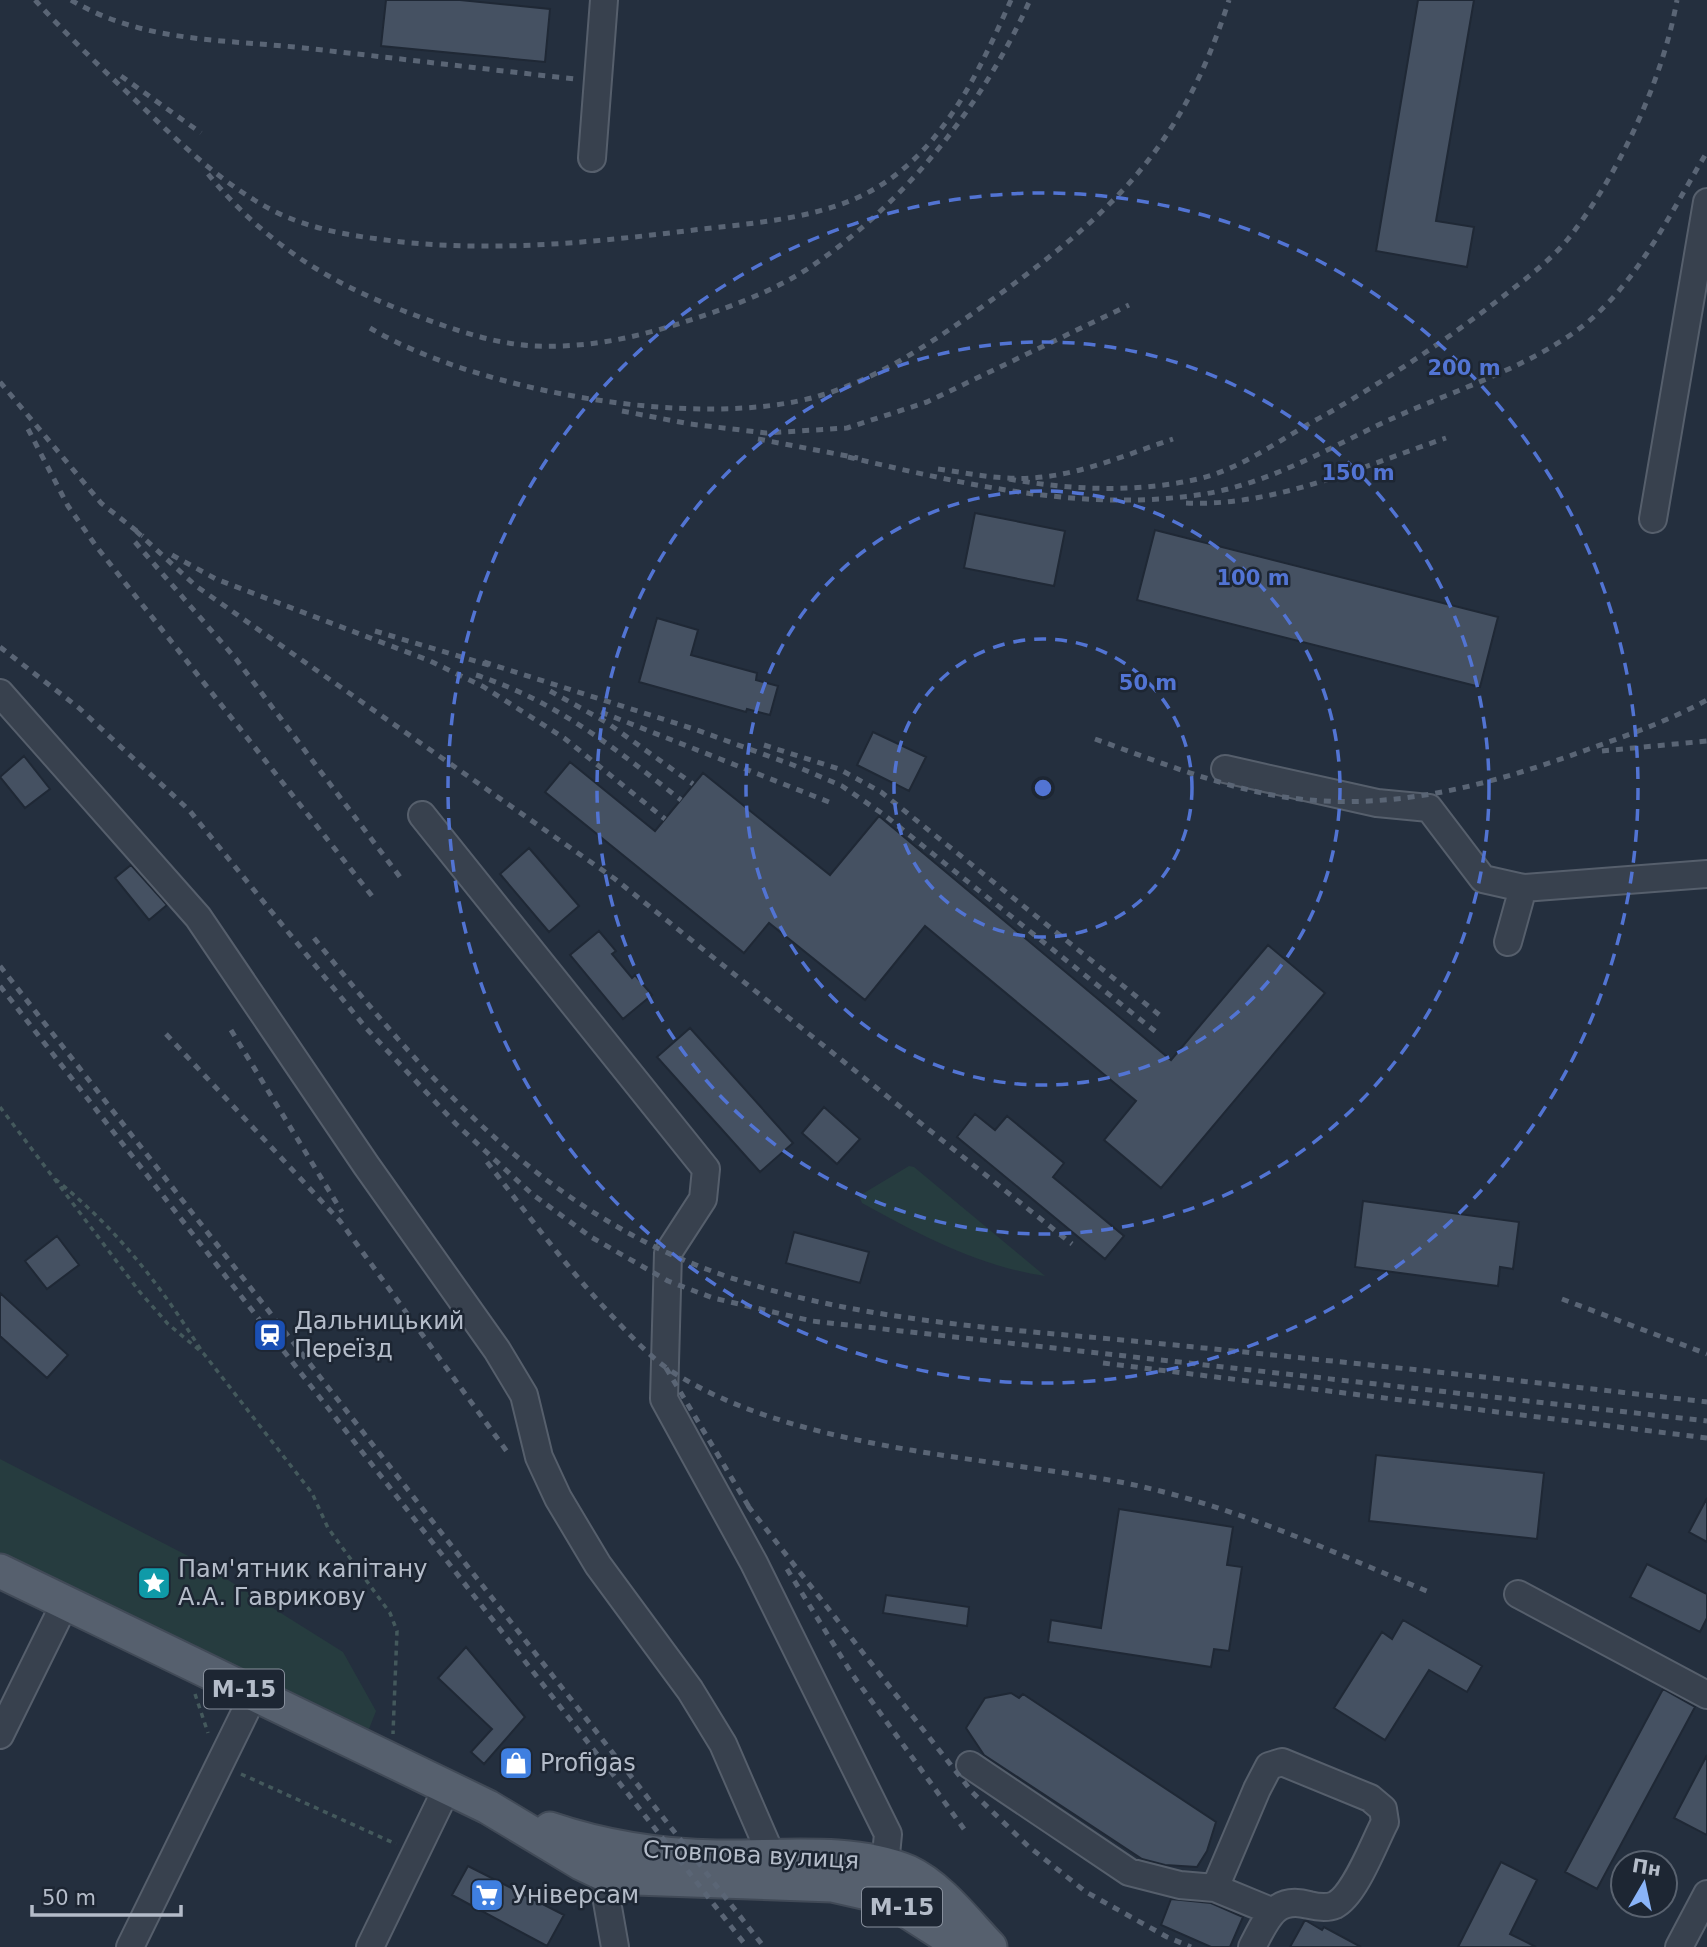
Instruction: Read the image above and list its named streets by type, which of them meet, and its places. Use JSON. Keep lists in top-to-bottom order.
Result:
{
  "streets": {
    "main road": ["М-15", "Стовпова вулиця"]
  },
  "crossings": [
    ["М-15", "Стовпова вулиця"]
  ],
  "places": {
    "station": ["Дальницький Переїзд"],
    "place": ["Пам'ятник капітану А.А. Гаврикову"],
    "shop": ["Profigas"],
    "supermarket": ["Універсам"]
  },
  "scale_bar": "50 m",
  "north": "top",
  "rings": [
    "200 m",
    "150 m",
    "100 m",
    "50 m"
  ]
}
